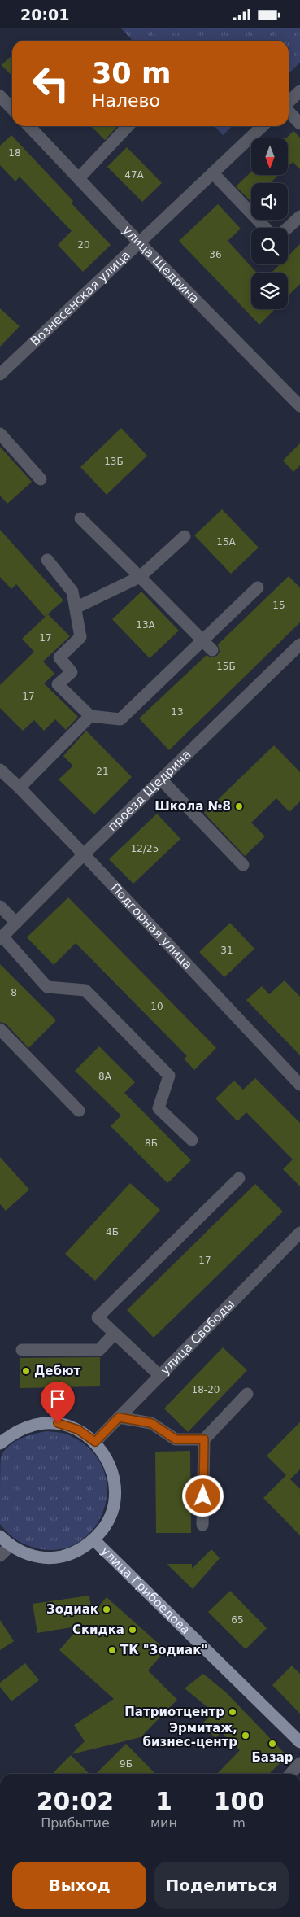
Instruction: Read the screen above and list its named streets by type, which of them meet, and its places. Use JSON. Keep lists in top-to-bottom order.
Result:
{
  "streets": {
    "main road": ["улица Грибоедова"],
    "street": [
      "улица Щедрина",
      "Вознесенская улица",
      "проезд Щедрина",
      "Подгорная улица",
      "улица Свободы"
    ]
  },
  "crossings": [
    ["улица Щедрина", "Вознесенская улица"],
    ["проезд Щедрина", "Подгорная улица"]
  ],
  "places": [
    "Школа №8",
    "Дебют",
    "Зодиак",
    "Скидка",
    "ТК \"Зодиак\"",
    "Патриотцентр",
    "Эрмитаж, бизнес-центр",
    "Базар"
  ],
  "house_numbers": [
    "18",
    "47А",
    "20",
    "36",
    "13Б",
    "15А",
    "15",
    "13А",
    "17",
    "15Б",
    "17",
    "13",
    "21",
    "12/25",
    "31",
    "8",
    "10",
    "8А",
    "8Б",
    "4Б",
    "17",
    "18-20",
    "65",
    "9Б"
  ],
  "north": "bottom",
  "page": {
    "status": "20:01",
    "turn": ["30 m", "Налево"],
    "eta": [
      "20:02",
      "Прибытие",
      "1",
      "мин",
      "100",
      "m"
    ],
    "buttons": ["Выход", "Поделиться"]
  }
}
